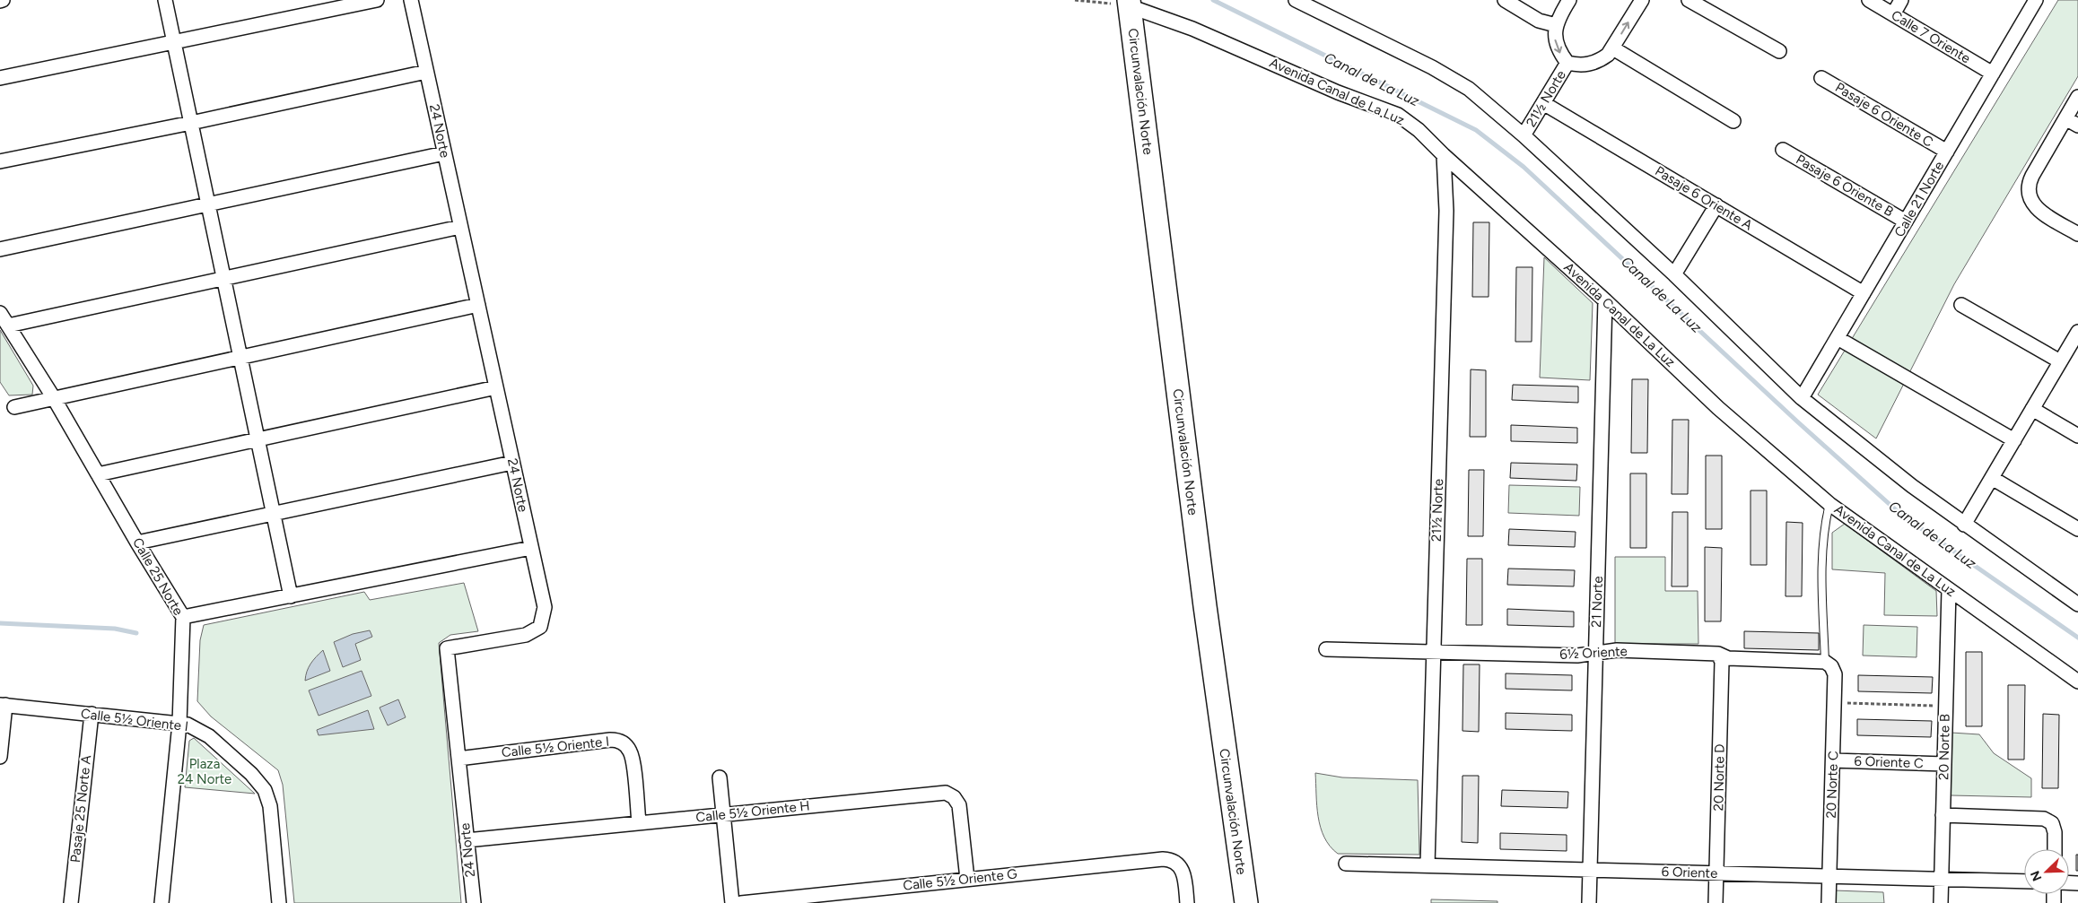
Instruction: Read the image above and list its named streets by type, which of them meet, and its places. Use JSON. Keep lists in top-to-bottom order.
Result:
{
  "streets": {
    "main road": ["Circunvalación Norte"],
    "street": [
      "Calle 7 Oriente",
      "Avenida Canal de La Luz",
      "21½ Norte",
      "Pasaje 6 Oriente C",
      "24 Norte",
      "Pasaje 6 Oriente B",
      "Pasaje 6 Oriente A",
      "Calle 21 Norte",
      "Calle 25 Norte",
      "21 Norte",
      "6½ Oriente",
      "Calle 5½ Oriente I",
      "20 Norte B",
      "6 Oriente C",
      "20 Norte D",
      "20 Norte C",
      "Pasaje 25 Norte A",
      "Calle 5½ Oriente H",
      "6 Oriente",
      "Calle 5½ Oriente G"
    ]
  },
  "crossings": [
    ["Calle 7 Oriente", "Calle 21 Norte"],
    ["Circunvalación Norte", "Avenida Canal de La Luz"],
    ["Avenida Canal de La Luz", "21½ Norte"],
    ["Avenida Canal de La Luz", "21 Norte"],
    ["Avenida Canal de La Luz", "20 Norte B"],
    ["21½ Norte", "Pasaje 6 Oriente A"],
    ["21½ Norte", "6½ Oriente"],
    ["21½ Norte", "6 Oriente"],
    ["Pasaje 6 Oriente C", "Calle 21 Norte"],
    ["24 Norte", "Calle 5½ Oriente I"],
    ["24 Norte", "Calle 5½ Oriente H"],
    ["Pasaje 6 Oriente B", "Calle 21 Norte"],
    ["Pasaje 6 Oriente A", "Calle 21 Norte"],
    ["Calle 25 Norte", "Calle 5½ Oriente I"],
    ["21 Norte", "6½ Oriente"],
    ["21 Norte", "6 Oriente"],
    ["6½ Oriente", "20 Norte D"],
    ["6½ Oriente", "20 Norte C"],
    ["Calle 5½ Oriente I", "Pasaje 25 Norte A"],
    ["Calle 5½ Oriente I", "Calle 5½ Oriente H"],
    ["20 Norte B", "6 Oriente C"],
    ["20 Norte B", "6 Oriente"],
    ["6 Oriente C", "20 Norte C"],
    ["20 Norte D", "6 Oriente"],
    ["20 Norte C", "6 Oriente"],
    ["Calle 5½ Oriente H", "Calle 5½ Oriente G"]
  ],
  "water": ["Canal de La Luz"],
  "parks": ["Plaza 24 Norte"],
  "north": "bottom left"
}
